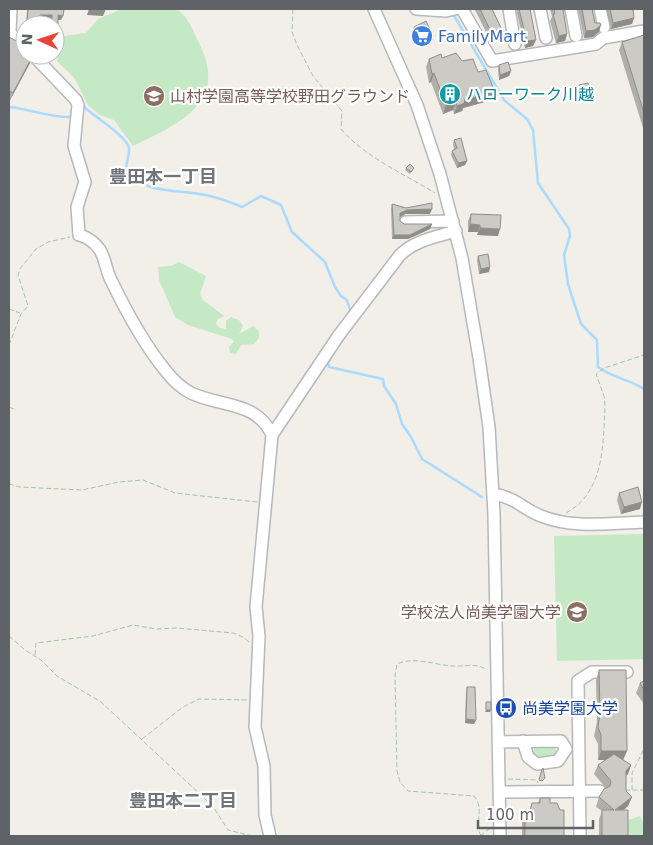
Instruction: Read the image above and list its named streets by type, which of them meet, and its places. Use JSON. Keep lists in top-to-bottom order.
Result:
{
  "districts": ["豊田本一丁目", "豊田本二丁目"],
  "places": {
    "supermarket": ["FamilyMart"],
    "building": ["ハローワーク川越"],
    "school or university": ["山村学園高等学校野田グラウンド", "学校法人尚美学園大学"],
    "bus stop": ["尚美学園大学"]
  },
  "scale_bar": "100 m",
  "north": "left"
}
